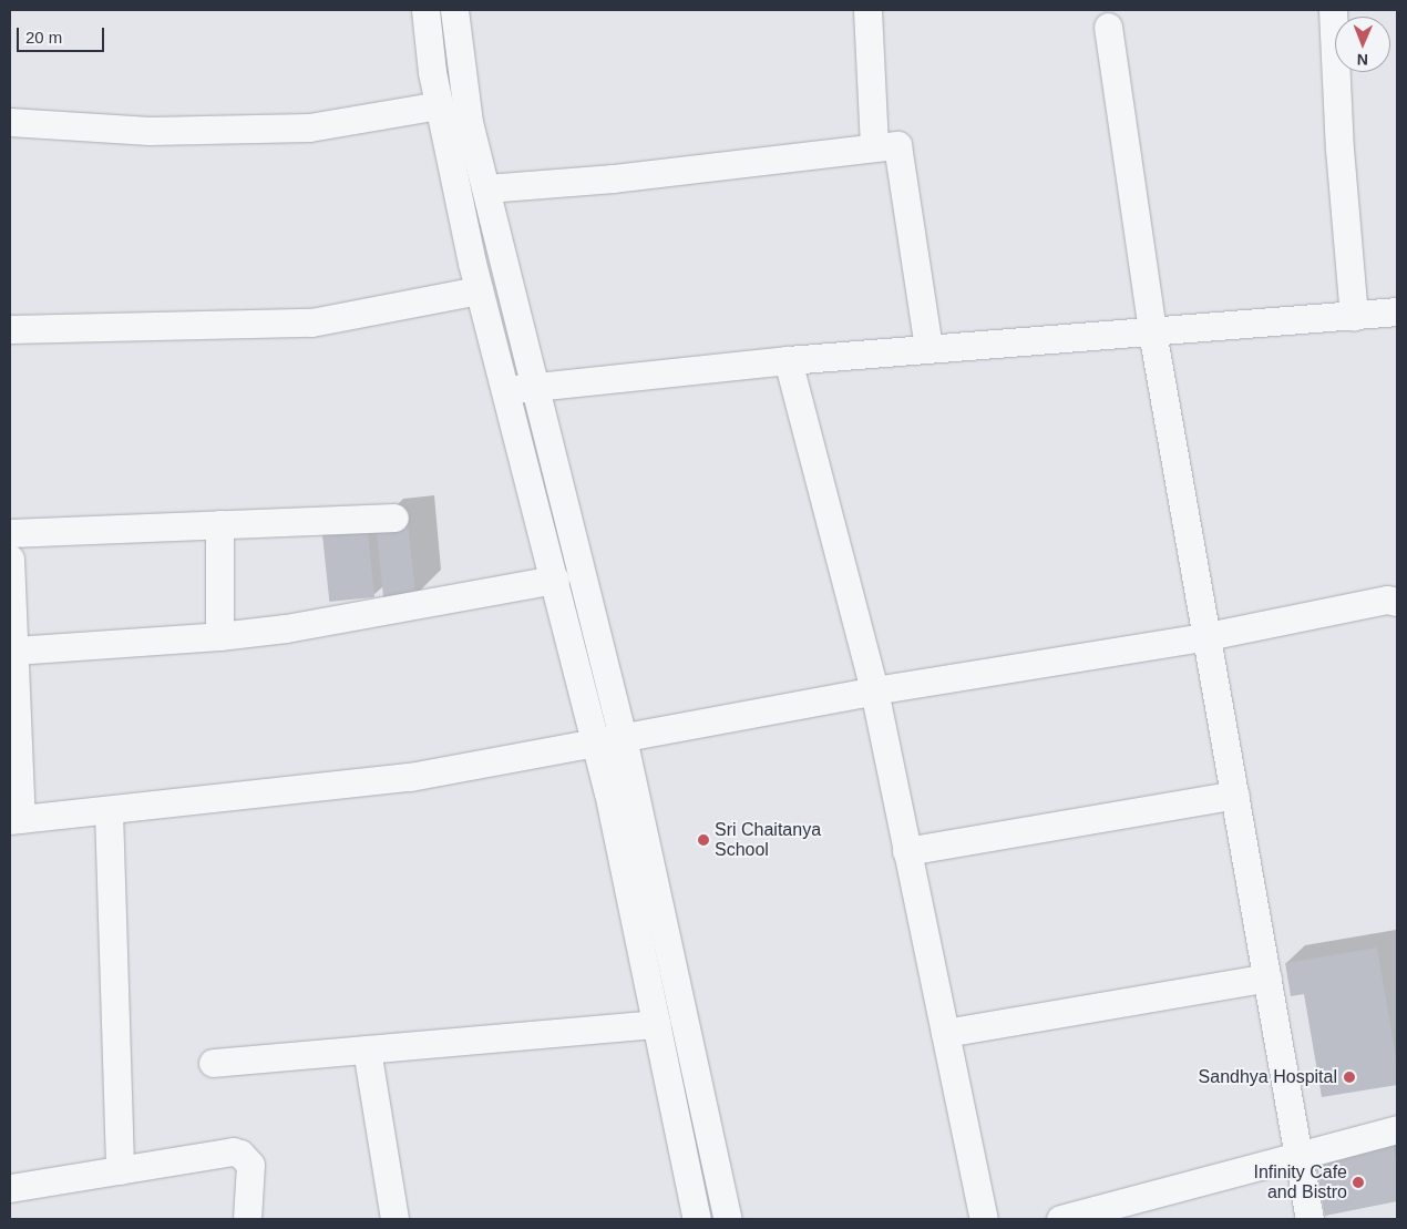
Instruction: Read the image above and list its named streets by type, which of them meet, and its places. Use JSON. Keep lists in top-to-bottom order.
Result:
{
  "places": ["Sri Chaitanya School", "Sandhya Hospital", "Infinity Cafe and Bistro"],
  "scale_bar": "20 m",
  "north": "bottom"
}
